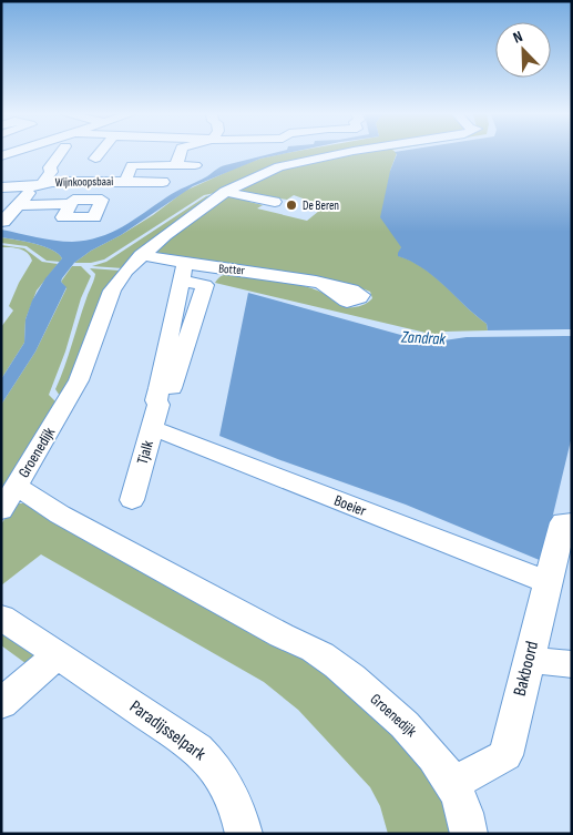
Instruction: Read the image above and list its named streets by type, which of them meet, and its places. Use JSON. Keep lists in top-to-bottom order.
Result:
{
  "streets": {
    "street": [
      "Wijnkoopsbaai",
      "Botter",
      "Groenedijk",
      "Tjalk",
      "Boeier",
      "Bakboord",
      "Paradijsselpark"
    ]
  },
  "crossings": [
    ["Botter", "Groenedijk"],
    ["Botter", "Tjalk"],
    ["Groenedijk", "Bakboord"],
    ["Tjalk", "Boeier"],
    ["Boeier", "Bakboord"]
  ],
  "water": ["Zandrak"],
  "places": ["De Beren"],
  "north": "top left"
}
